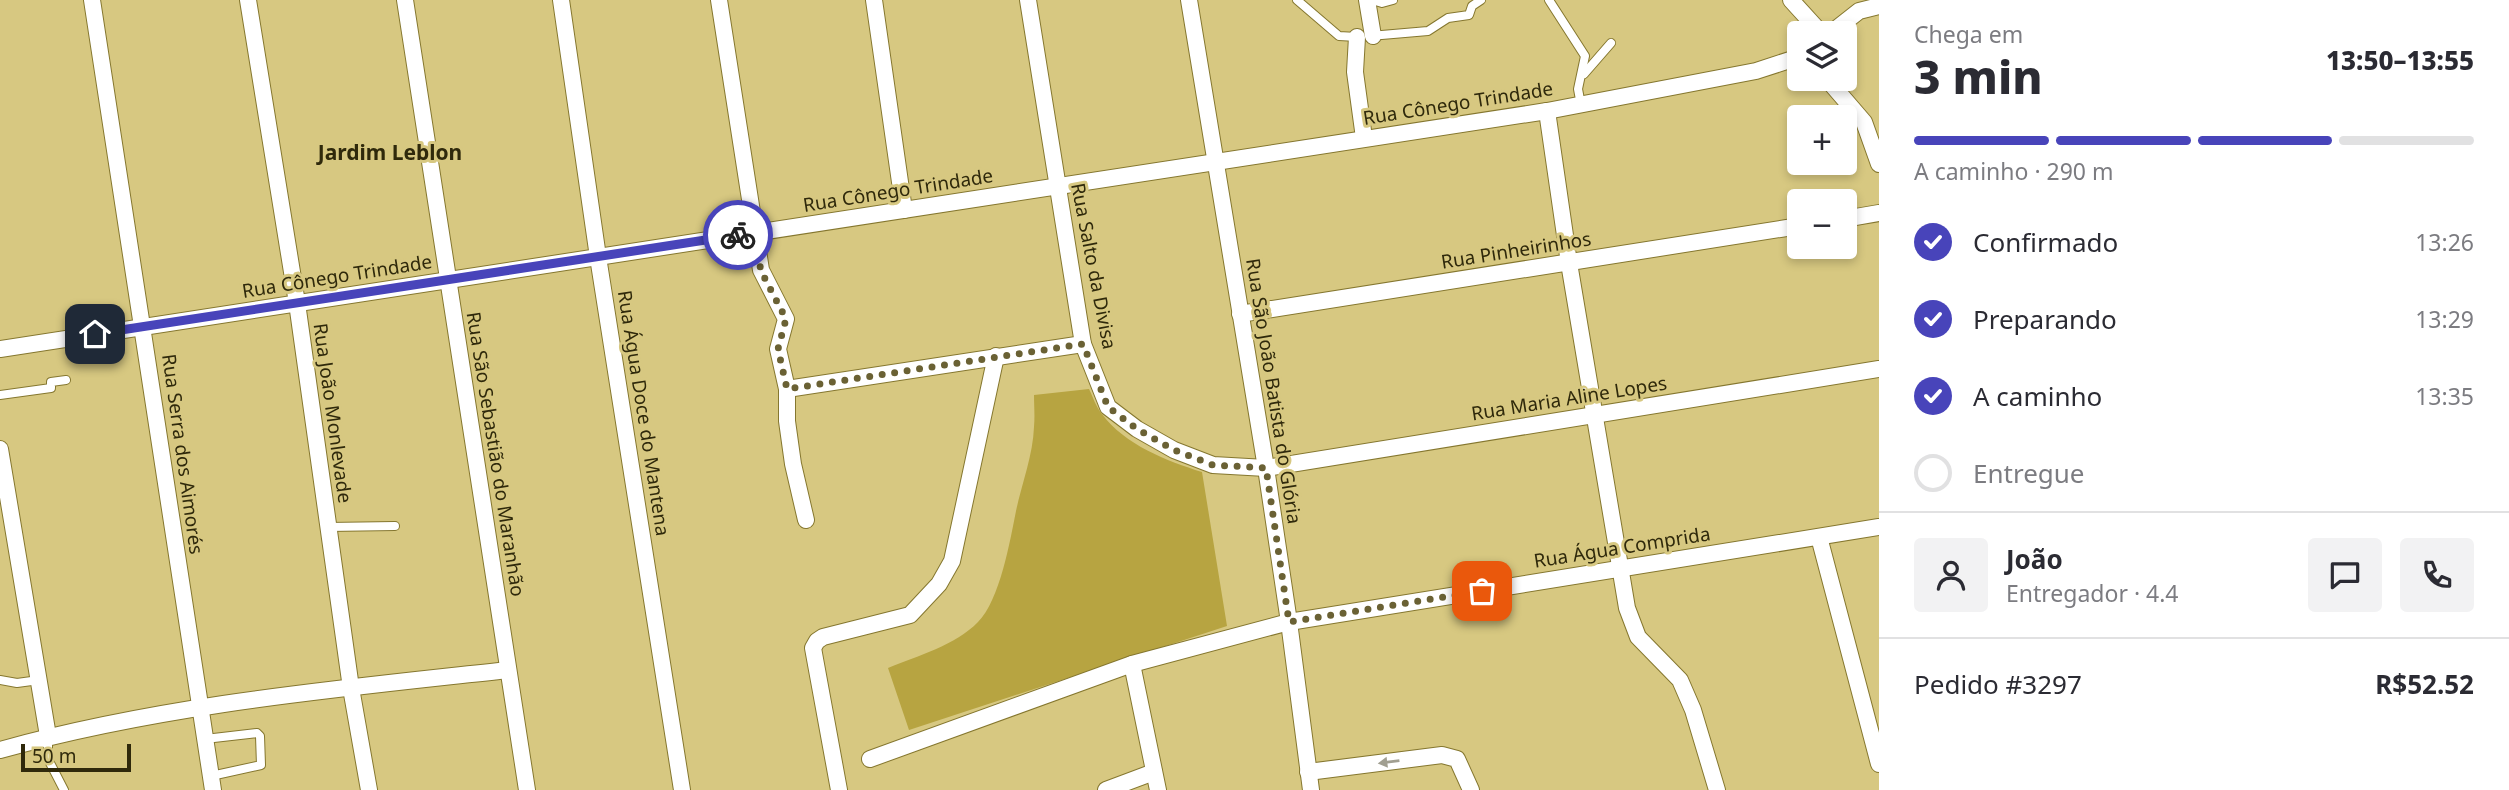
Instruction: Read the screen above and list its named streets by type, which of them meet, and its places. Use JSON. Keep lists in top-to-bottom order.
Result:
{
  "streets": {
    "street": [
      "Rua Cônego Trindade",
      "Rua Pinheirinhos",
      "Rua Salto da Divisa",
      "Rua São João Batista do Glória",
      "Rua Maria Aline Lopes",
      "Rua João Monlevade",
      "Rua Água Doce do Mantena",
      "Rua Serra dos Aimorés",
      "Rua São Sebastião do Maranhão",
      "Rua Água Comprida"
    ]
  },
  "crossings": [
    ["Rua Cônego Trindade", "Rua Salto da Divisa"],
    ["Rua Cônego Trindade", "Rua São João Batista do Glória"],
    ["Rua Cônego Trindade", "Rua João Monlevade"],
    ["Rua Cônego Trindade", "Rua Água Doce do Mantena"],
    ["Rua Cônego Trindade", "Rua Serra dos Aimorés"],
    ["Rua Cônego Trindade", "Rua São Sebastião do Maranhão"],
    ["Rua Pinheirinhos", "Rua São João Batista do Glória"],
    ["Rua Salto da Divisa", "Rua São João Batista do Glória"],
    ["Rua Salto da Divisa", "Rua Maria Aline Lopes"],
    ["Rua São João Batista do Glória", "Rua Maria Aline Lopes"],
    ["Rua São João Batista do Glória", "Rua Água Comprida"]
  ],
  "districts": ["Jardim Leblon"],
  "scale_bar": "50 m",
  "page": {
    "heading": ["3 min", "Chega em", "13:50–13:55"],
    "panel": [
      "João",
      "Entregador · 4.4",
      "Pedido #3297",
      "R$52.52"
    ],
    "map_buttons": ["+", "−"],
    "bar": "A caminho · 290 m",
    "list": [
      ["Confirmado", "13:26"],
      ["Preparando", "13:29"],
      ["A caminho", "13:35"],
      "Entregue"
    ],
    "scale": "50 m"
  }
}
